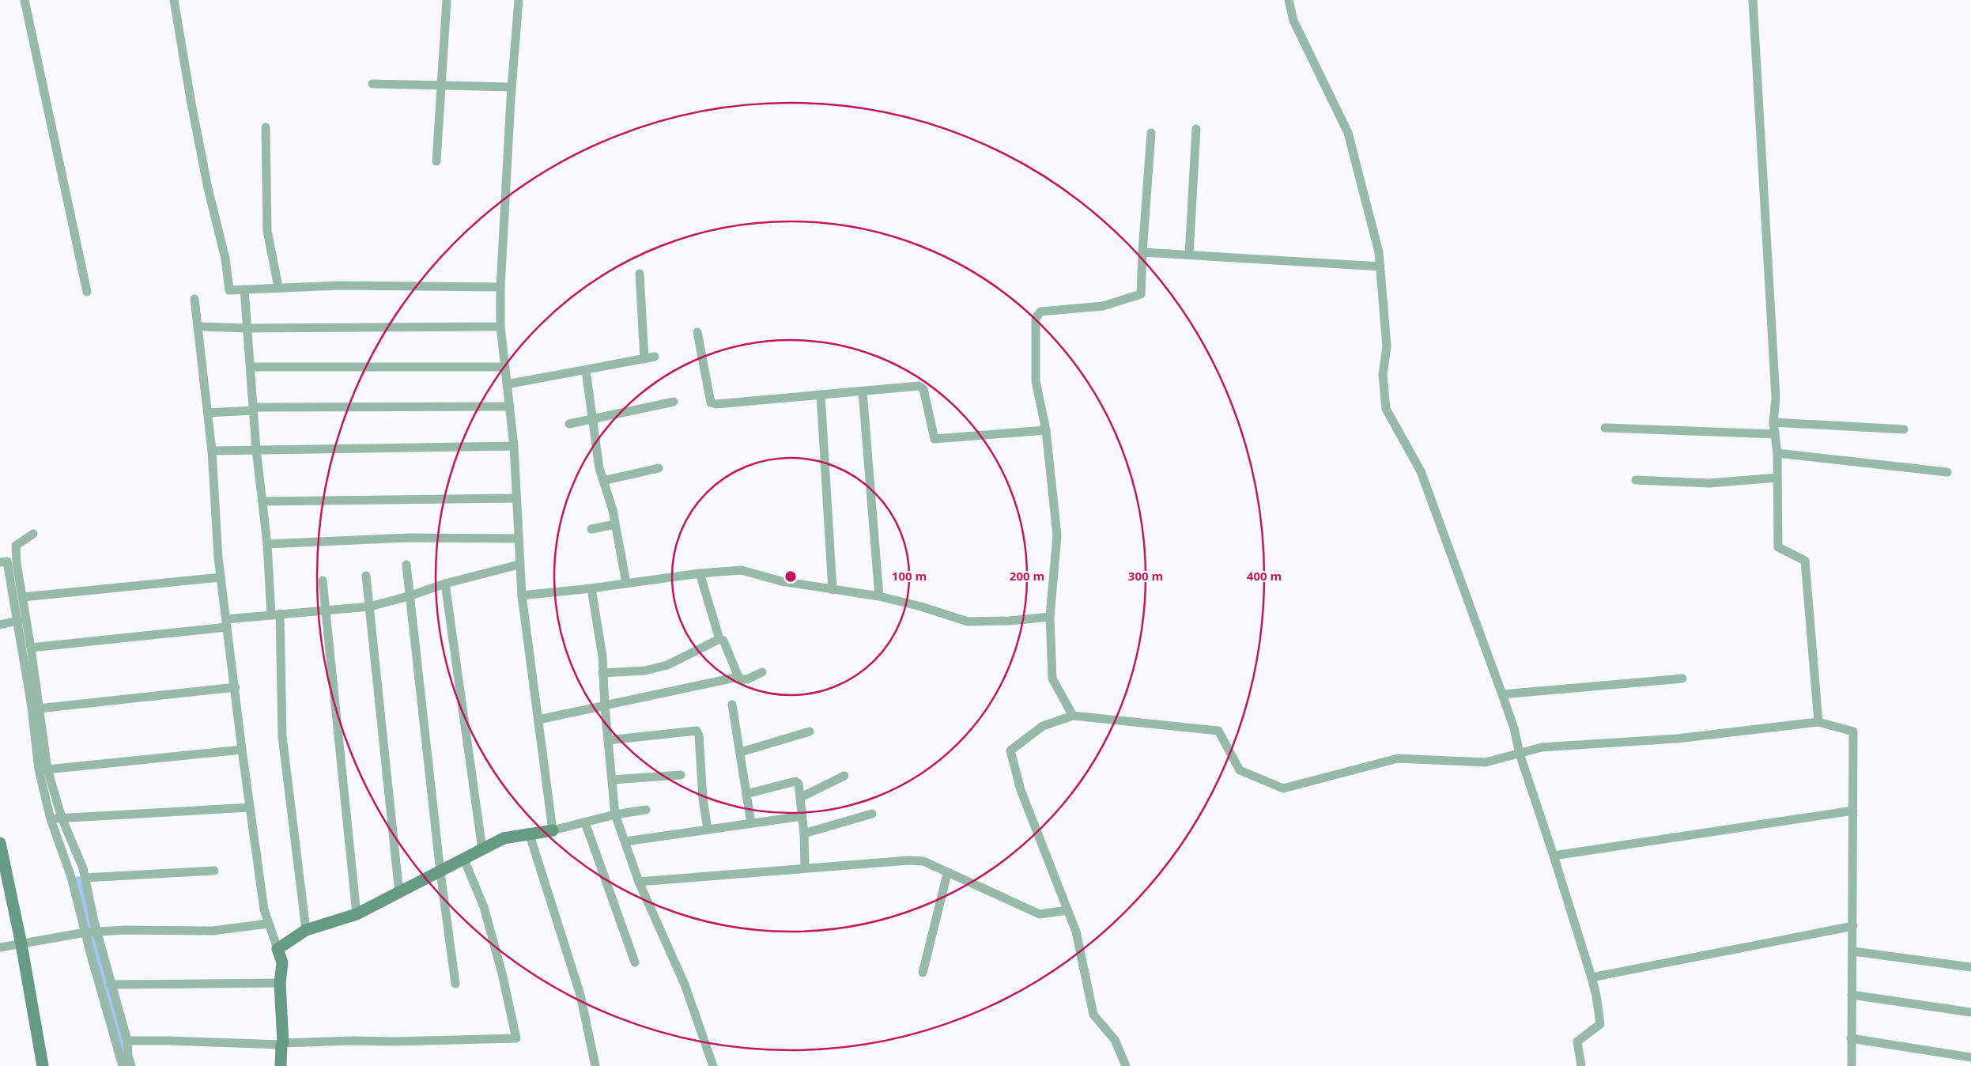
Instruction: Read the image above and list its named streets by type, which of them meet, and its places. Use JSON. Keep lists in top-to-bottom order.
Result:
{
  "rings": [
    "100 m",
    "200 m",
    "300 m",
    "400 m"
  ]
}
